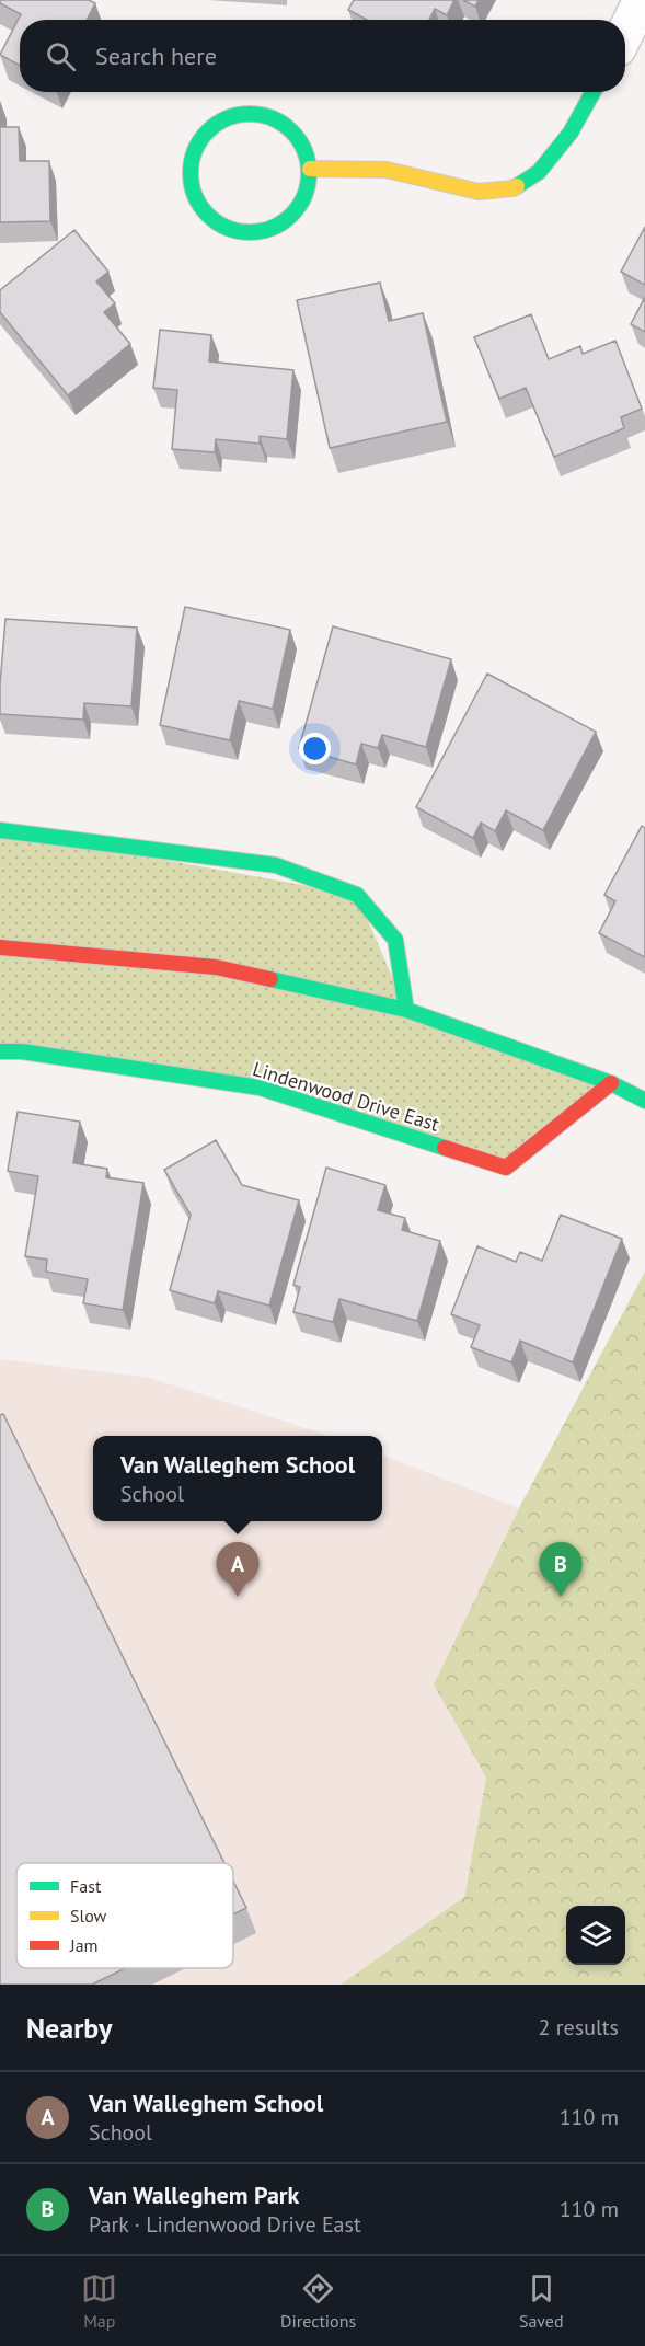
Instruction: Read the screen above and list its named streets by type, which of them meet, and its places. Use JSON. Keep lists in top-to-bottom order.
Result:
{
  "streets": {
    "street": ["Lindenwood Drive East"]
  },
  "legend": ["Fast", "Slow", "Jam"],
  "page": {
    "search": "Search here",
    "popup": ["Van Walleghem School", "School"],
    "pins": ["A", "B"],
    "heading": ["Nearby", "2 results"],
    "list": [
      {
        "mark": "A",
        "name": "Van Walleghem School",
        "note": "School",
        "value": "110 m"
      },
      {
        "mark": "B",
        "name": "Van Walleghem Park",
        "note": "Park · Lindenwood Drive East",
        "value": "110 m"
      }
    ],
    "nav": ["Map", "Directions", "Saved"]
  }
}
